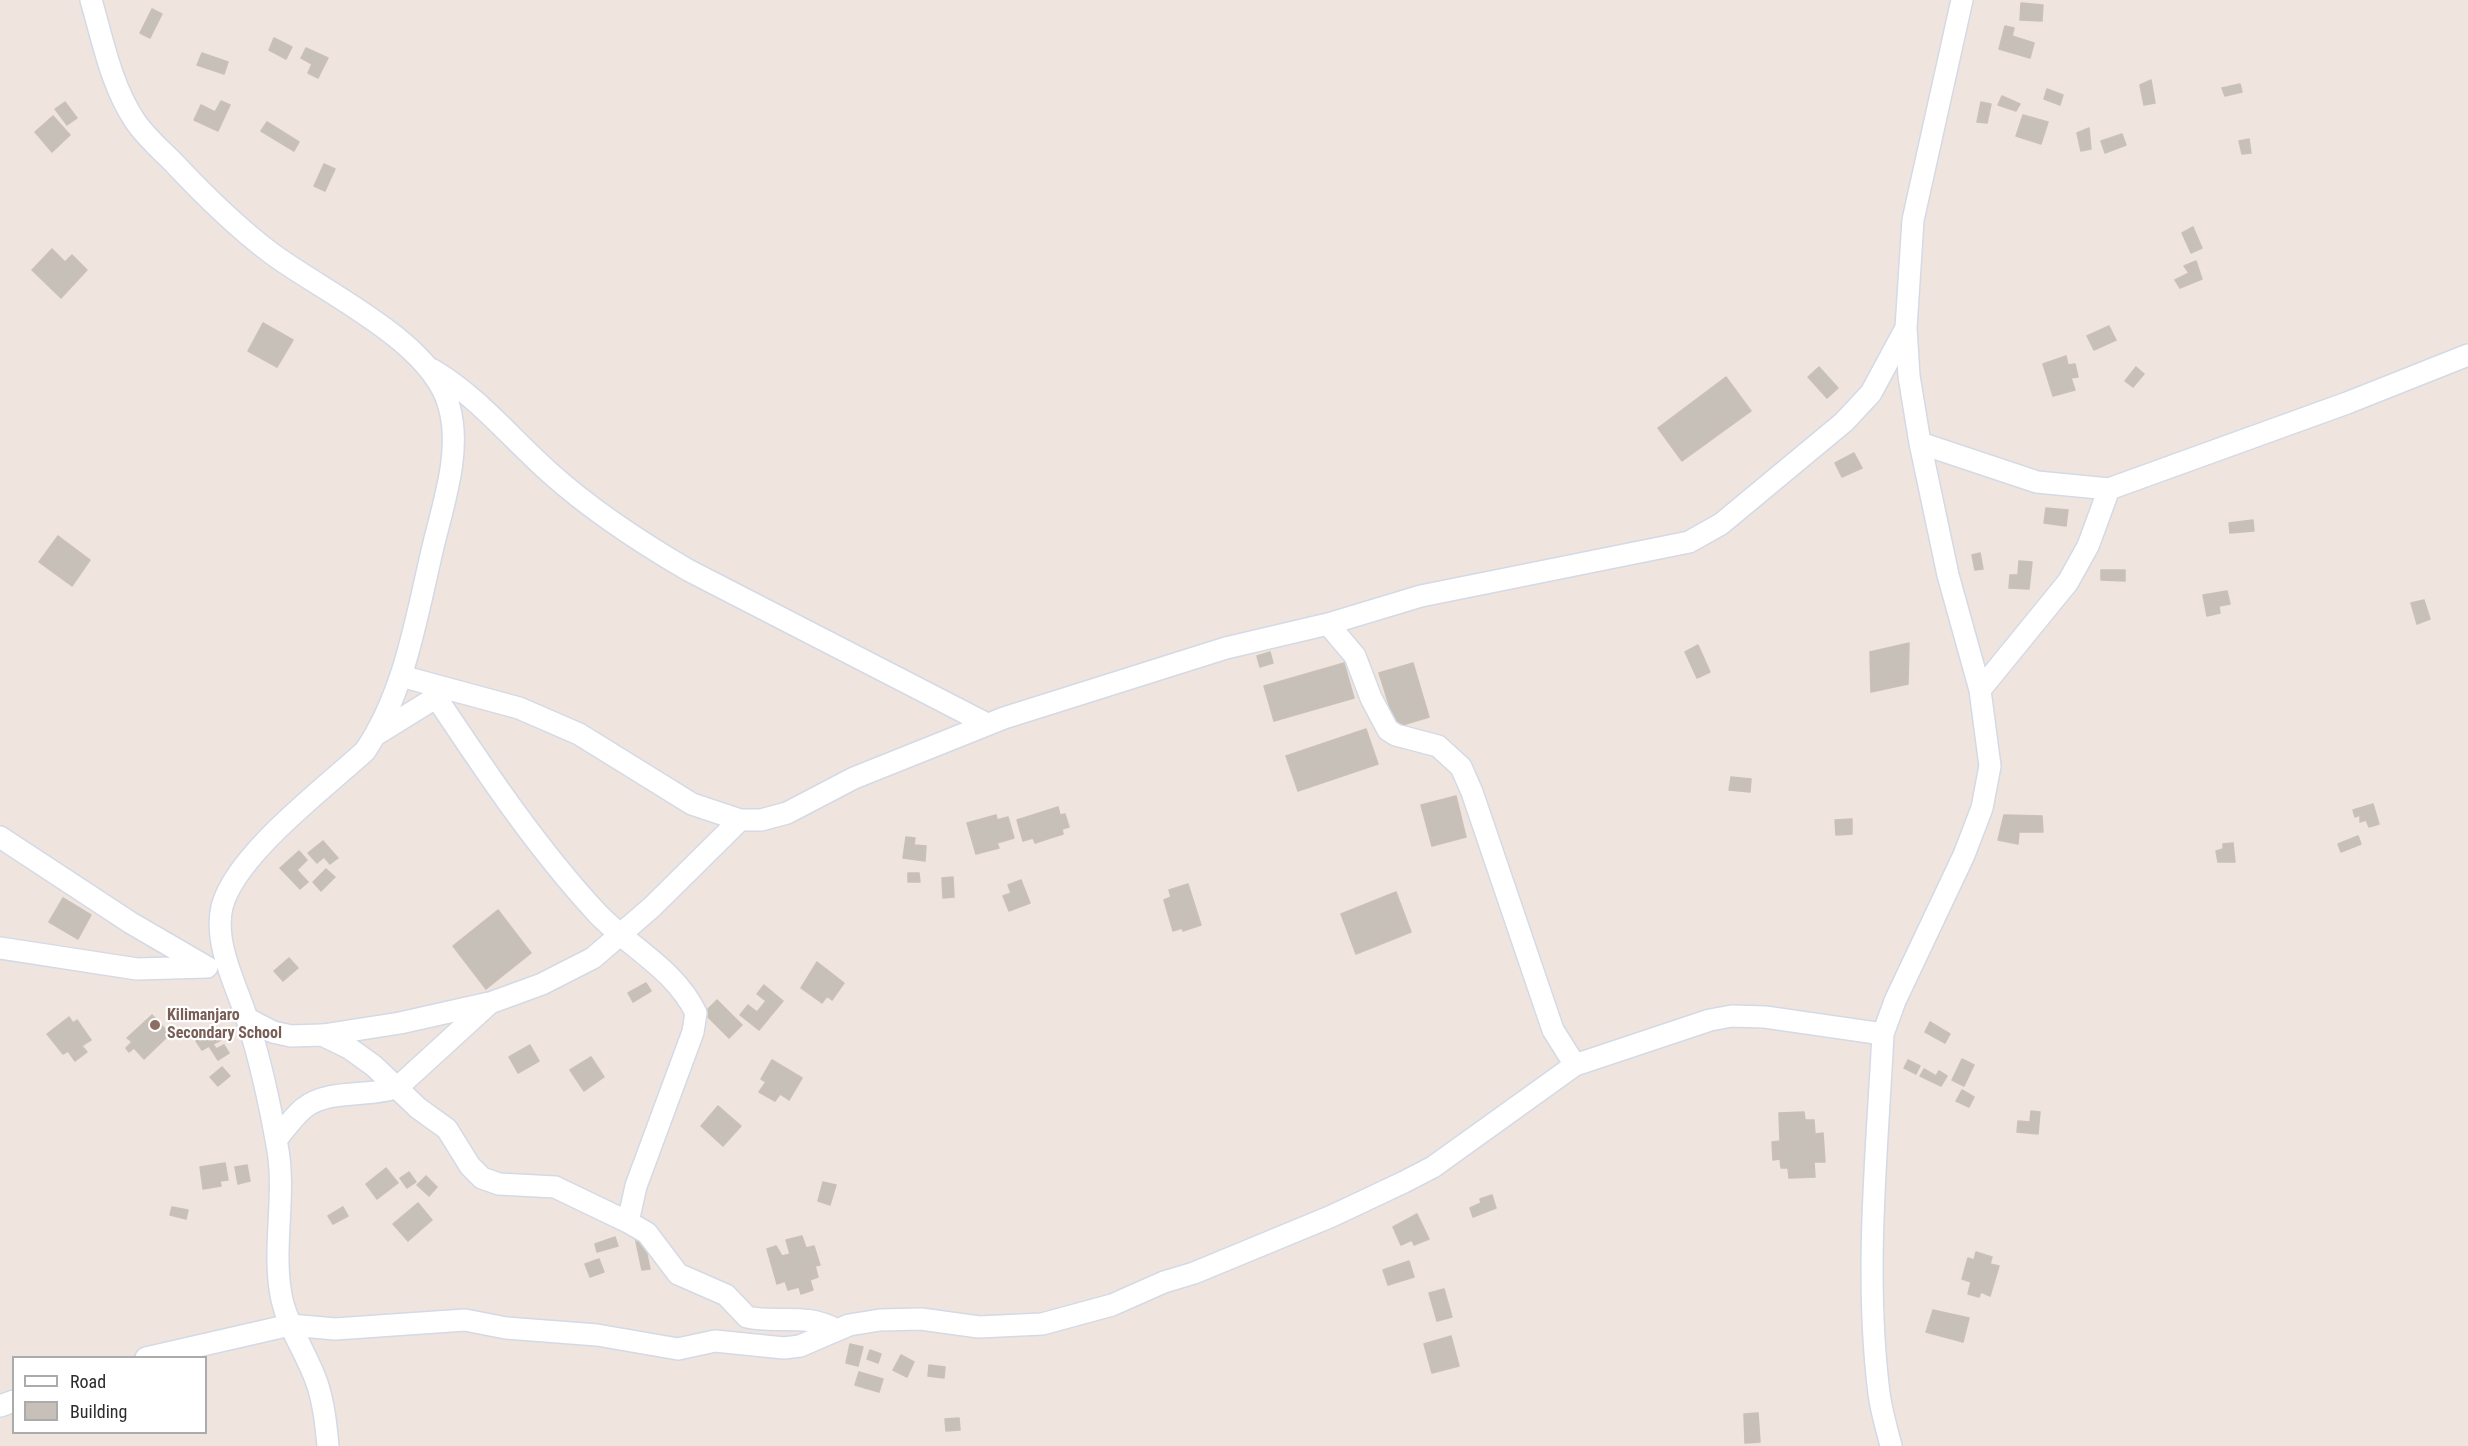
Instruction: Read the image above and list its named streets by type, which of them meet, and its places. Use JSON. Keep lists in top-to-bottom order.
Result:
{
  "places": ["Kilimanjaro Secondary School"],
  "legend": ["Road", "Building"]
}
